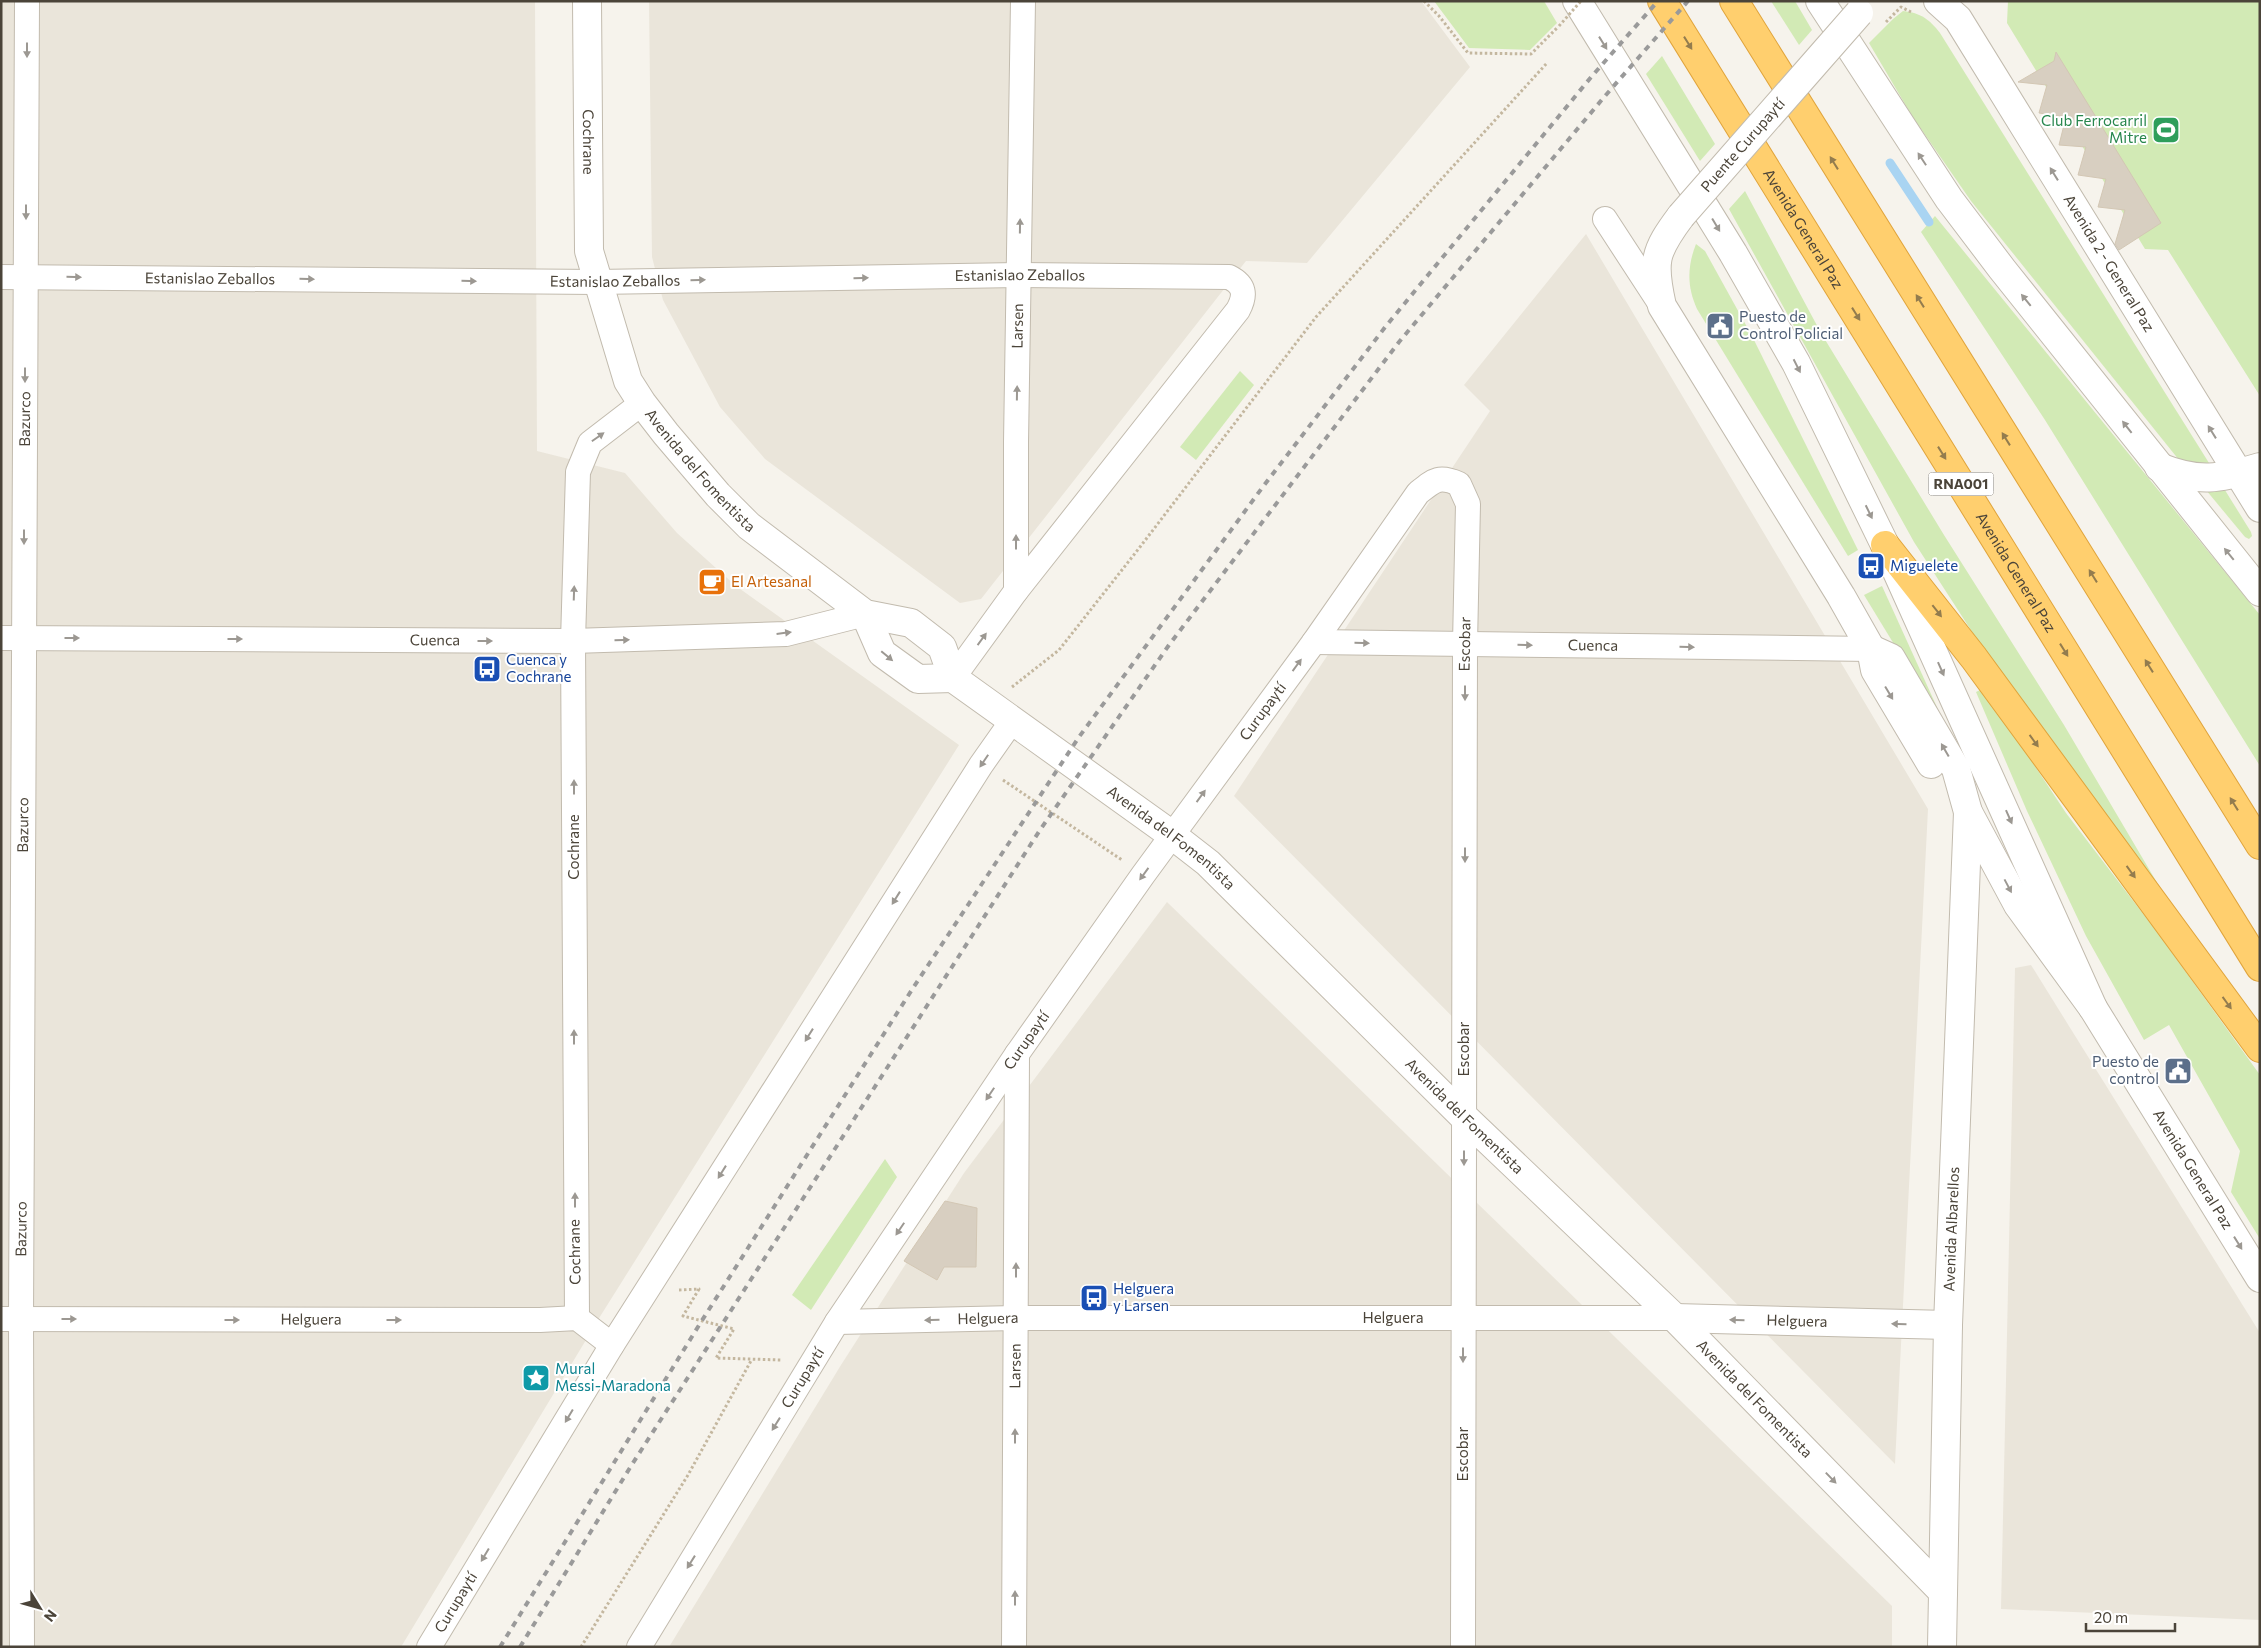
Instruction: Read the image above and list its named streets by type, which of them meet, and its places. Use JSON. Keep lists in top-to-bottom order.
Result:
{
  "streets": {
    "highway": ["Avenida General Paz", "RNA001"],
    "street": [
      "Cochrane",
      "Puente Curupaytí",
      "Avenida 2 - General Paz",
      "Estanislao Zeballos",
      "Larsen",
      "Bazurco",
      "Avenida del Fomentista",
      "Cuenca",
      "Escobar",
      "Curupaytí",
      "Avenida Albarellos",
      "Helguera"
    ]
  },
  "crossings": [
    ["Cochrane", "Estanislao Zeballos"],
    ["Cochrane", "Avenida del Fomentista"],
    ["Cochrane", "Cuenca"],
    ["Cochrane", "Helguera"],
    ["Puente Curupaytí", "Avenida General Paz"],
    ["Avenida General Paz", "Cuenca"],
    ["Avenida General Paz", "Avenida Albarellos"],
    ["Estanislao Zeballos", "Larsen"],
    ["Estanislao Zeballos", "Bazurco"],
    ["Estanislao Zeballos", "Avenida del Fomentista"],
    ["Larsen", "Curupaytí"],
    ["Larsen", "Helguera"],
    ["Bazurco", "Cuenca"],
    ["Bazurco", "Helguera"],
    ["Avenida del Fomentista", "Cuenca"],
    ["Avenida del Fomentista", "Escobar"],
    ["Avenida del Fomentista", "Curupaytí"],
    ["Avenida del Fomentista", "Avenida Albarellos"],
    ["Avenida del Fomentista", "Helguera"],
    ["Cuenca", "Escobar"],
    ["Cuenca", "Curupaytí"],
    ["Escobar", "Curupaytí"],
    ["Escobar", "Helguera"],
    ["Curupaytí", "Helguera"],
    ["Avenida Albarellos", "Helguera"]
  ],
  "one_way": [
    "Cochrane",
    "Estanislao Zeballos",
    "Larsen",
    "Bazurco",
    "Cuenca",
    "Escobar"
  ],
  "places": {
    "sports": ["Club Ferrocarril Mitre"],
    "public building": ["Puesto de Control Policial", "Puesto de control"],
    "bus stop": ["Miguelete", "Cuenca y Cochrane", "Helguera y Larsen"],
    "cafe": ["El Artesanal"],
    "place": ["Mural Messi-Maradona"]
  },
  "scale_bar": "20 m",
  "north": "bottom right"
}
